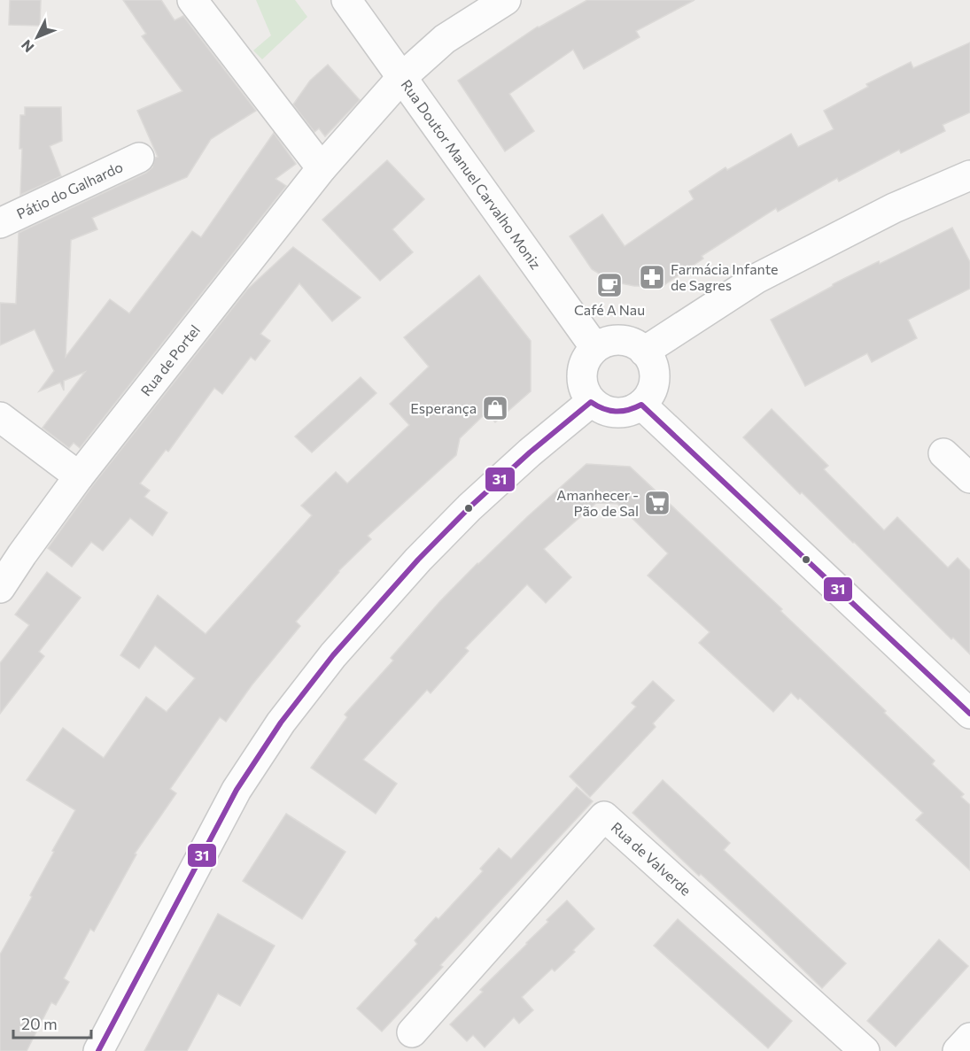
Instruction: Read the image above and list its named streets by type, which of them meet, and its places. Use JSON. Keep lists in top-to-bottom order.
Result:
{
  "streets": {
    "street": [
      "Rua Doutor Manuel Carvalho Moniz",
      "Pátio do Galhardo",
      "Rua de Portel",
      "Rua de Valverde"
    ]
  },
  "crossings": [
    ["Rua Doutor Manuel Carvalho Moniz", "Rua de Portel"]
  ],
  "places": {
    "pharmacy": ["Farmácia Infante de Sagres"],
    "cafe": ["Café A Nau"],
    "shop": ["Esperança"],
    "supermarket": ["Amanhecer - Pão de Sal"]
  },
  "lines": ["transit line 31"],
  "scale_bar": "20 m",
  "north": "bottom left"
}
